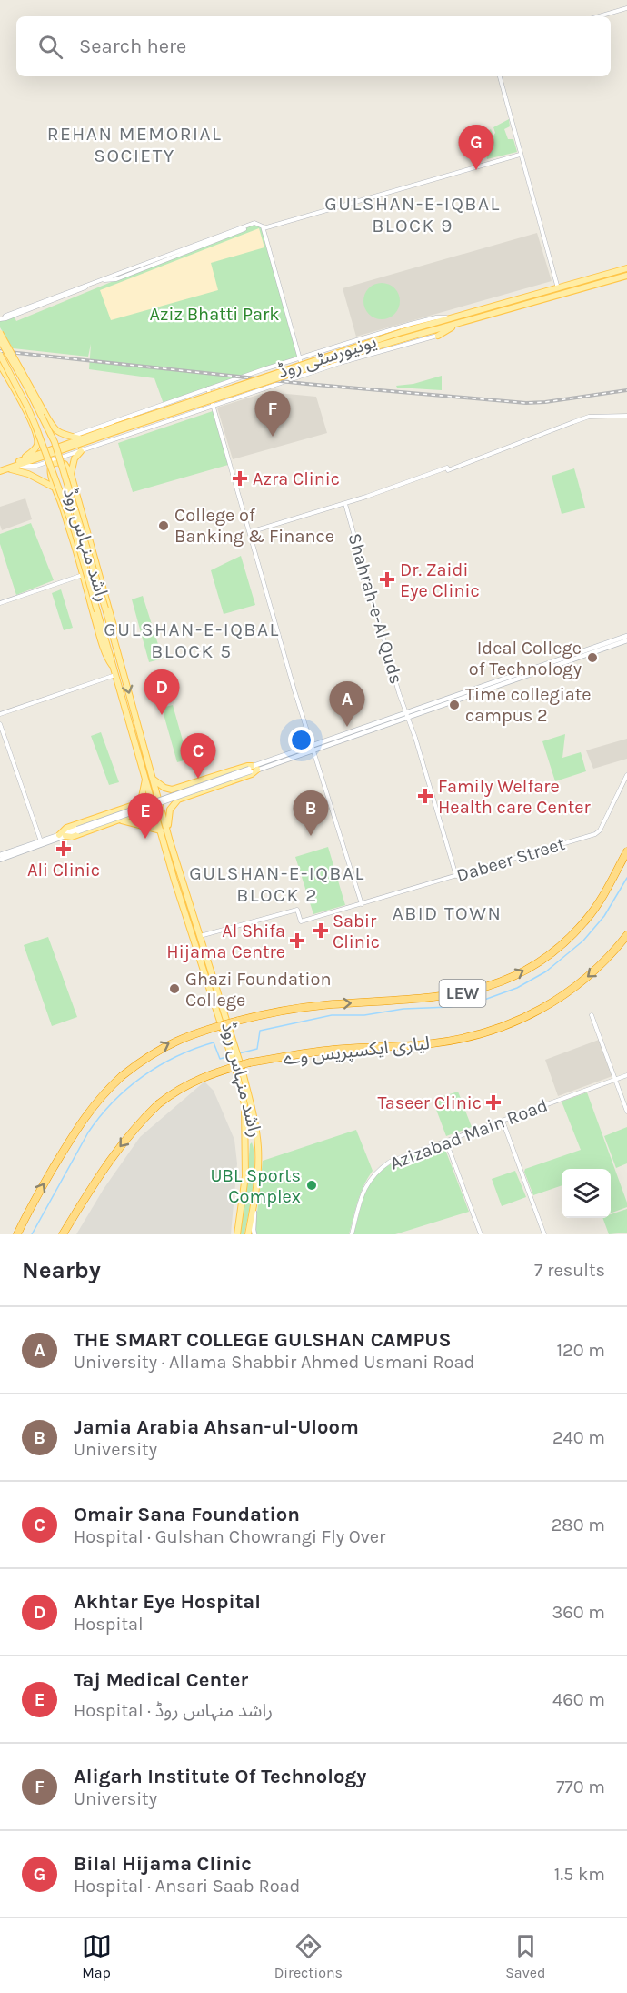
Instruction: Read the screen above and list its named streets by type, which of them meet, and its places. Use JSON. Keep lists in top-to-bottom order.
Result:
{
  "streets": {
    "highway": ["LEW", "لیاری ایکسپریس وے"],
    "main road": ["یونیورسٹی روڈ", "راشد منہاس روڈ"],
    "street": ["Shahrah-e-Al Quds", "Dabeer Street", "Azizabad Main Road"]
  },
  "crossings": [
    ["راشد منہاس روڈ", "Dabeer Street"],
    ["Shahrah-e-Al Quds", "Dabeer Street"]
  ],
  "districts": [
    "REHAN MEMORIAL SOCIETY",
    "GULSHAN-E-IQBAL BLOCK 9",
    "GULSHAN-E-IQBAL BLOCK 5",
    "GULSHAN-E-IQBAL BLOCK 2",
    "ABID TOWN"
  ],
  "parks": ["Aziz Bhatti Park"],
  "places": {
    "health": [
      "Azra Clinic",
      "Dr. Zaidi Eye Clinic",
      "Family Welfare Health care Center",
      "Ali Clinic",
      "Sabir Clinic",
      "Al Shifa Hijama Centre",
      "Taseer Clinic"
    ],
    "other": [
      "College of Banking & Finance",
      "Ideal College of Technology",
      "Time collegiate campus 2",
      "Ghazi Foundation College",
      "UBL Sports Complex"
    ]
  },
  "page": {
    "search": "Search here",
    "pins": [
      "G",
      "F",
      "D",
      "A",
      "C",
      "B",
      "E"
    ],
    "heading": ["Nearby", "7 results"],
    "list": [
      {
        "mark": "A",
        "name": "THE SMART COLLEGE GULSHAN CAMPUS",
        "note": "University · Allama Shabbir Ahmed Usmani Road",
        "value": "120 m"
      },
      {
        "mark": "B",
        "name": "Jamia Arabia Ahsan-ul-Uloom",
        "note": "University",
        "value": "240 m"
      },
      {
        "mark": "C",
        "name": "Omair Sana Foundation",
        "note": "Hospital · Gulshan Chowrangi Fly Over",
        "value": "280 m"
      },
      {
        "mark": "D",
        "name": "Akhtar Eye Hospital",
        "note": "Hospital",
        "value": "360 m"
      },
      {
        "mark": "E",
        "name": "Taj Medical Center",
        "note": "Hospital · راشد منہاس روڈ",
        "value": "460 m"
      },
      {
        "mark": "F",
        "name": "Aligarh Institute Of Technology",
        "note": "University",
        "value": "770 m"
      },
      {
        "mark": "G",
        "name": "Bilal Hijama Clinic",
        "note": "Hospital · Ansari Saab Road",
        "value": "1.5 km"
      }
    ],
    "nav": ["Map", "Directions", "Saved"]
  }
}
